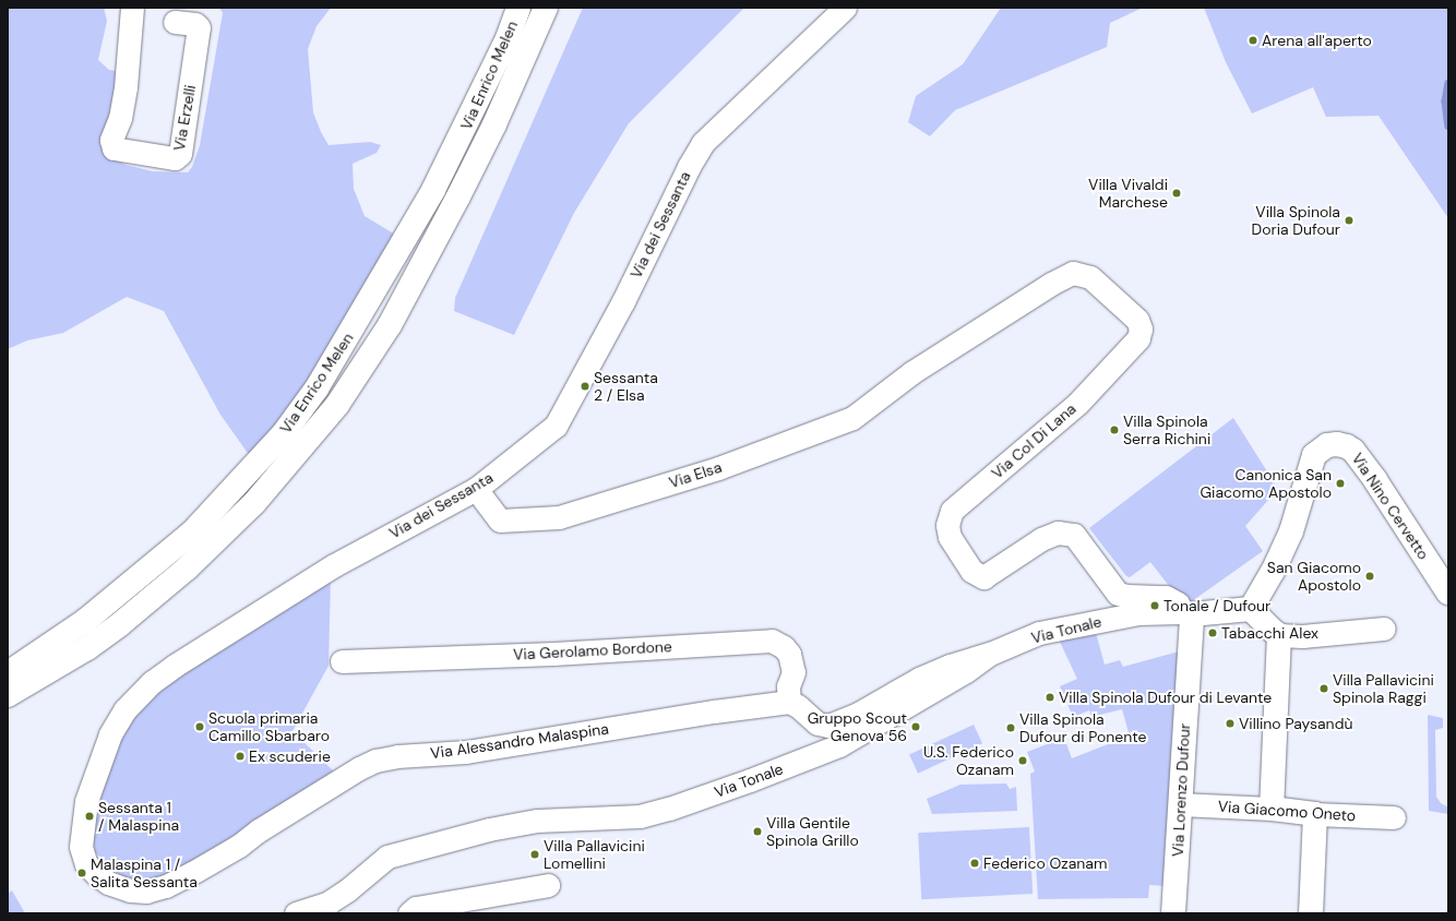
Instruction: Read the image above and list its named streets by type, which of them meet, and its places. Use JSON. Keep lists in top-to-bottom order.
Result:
{
  "streets": {
    "main road": [
      "Via Enrico Melen",
      "Via Nino Cervetto",
      "Via Lorenzo Dufour",
      "Via Giacomo Oneto"
    ],
    "street": [
      "Via Erzelli",
      "Via dei Sessanta",
      "Via Col Di Lana",
      "Via Elsa",
      "Via Tonale",
      "Via Gerolamo Bordone",
      "Via Alessandro Malaspina"
    ]
  },
  "crossings": [
    ["Via dei Sessanta", "Via Elsa"],
    ["Via dei Sessanta", "Via Alessandro Malaspina"],
    ["Via Col Di Lana", "Via Elsa"],
    ["Via Col Di Lana", "Via Tonale"],
    ["Via Col Di Lana", "Via Lorenzo Dufour"],
    ["Via Tonale", "Via Lorenzo Dufour"],
    ["Via Gerolamo Bordone", "Via Alessandro Malaspina"],
    ["Via Lorenzo Dufour", "Via Giacomo Oneto"]
  ],
  "places": [
    "Arena all'aperto",
    "Villa Vivaldi Marchese",
    "Villa Spinola Doria Dufour",
    "Sessanta 2 / Elsa",
    "Villa Spinola Serra Richini",
    "Canonica San Giacomo Apostolo",
    "San Giacomo Apostolo",
    "Tonale / Dufour",
    "Tabacchi Alex",
    "Villa Pallavicini Spinola Raggi",
    "Villa Spinola Dufour di Levante",
    "Villino Paysandù",
    "Scuola primaria Camillo Sbarbaro",
    "Gruppo Scout Genova 56",
    "Villa Spinola Dufour di Ponente",
    "Ex scuderie",
    "U.S. Federico Ozanam",
    "Sessanta 1 / Malaspina",
    "Villa Gentile Spinola Grillo",
    "Villa Pallavicini Lomellini",
    "Federico Ozanam",
    "Malaspina 1 / Salita Sessanta"
  ]
}
